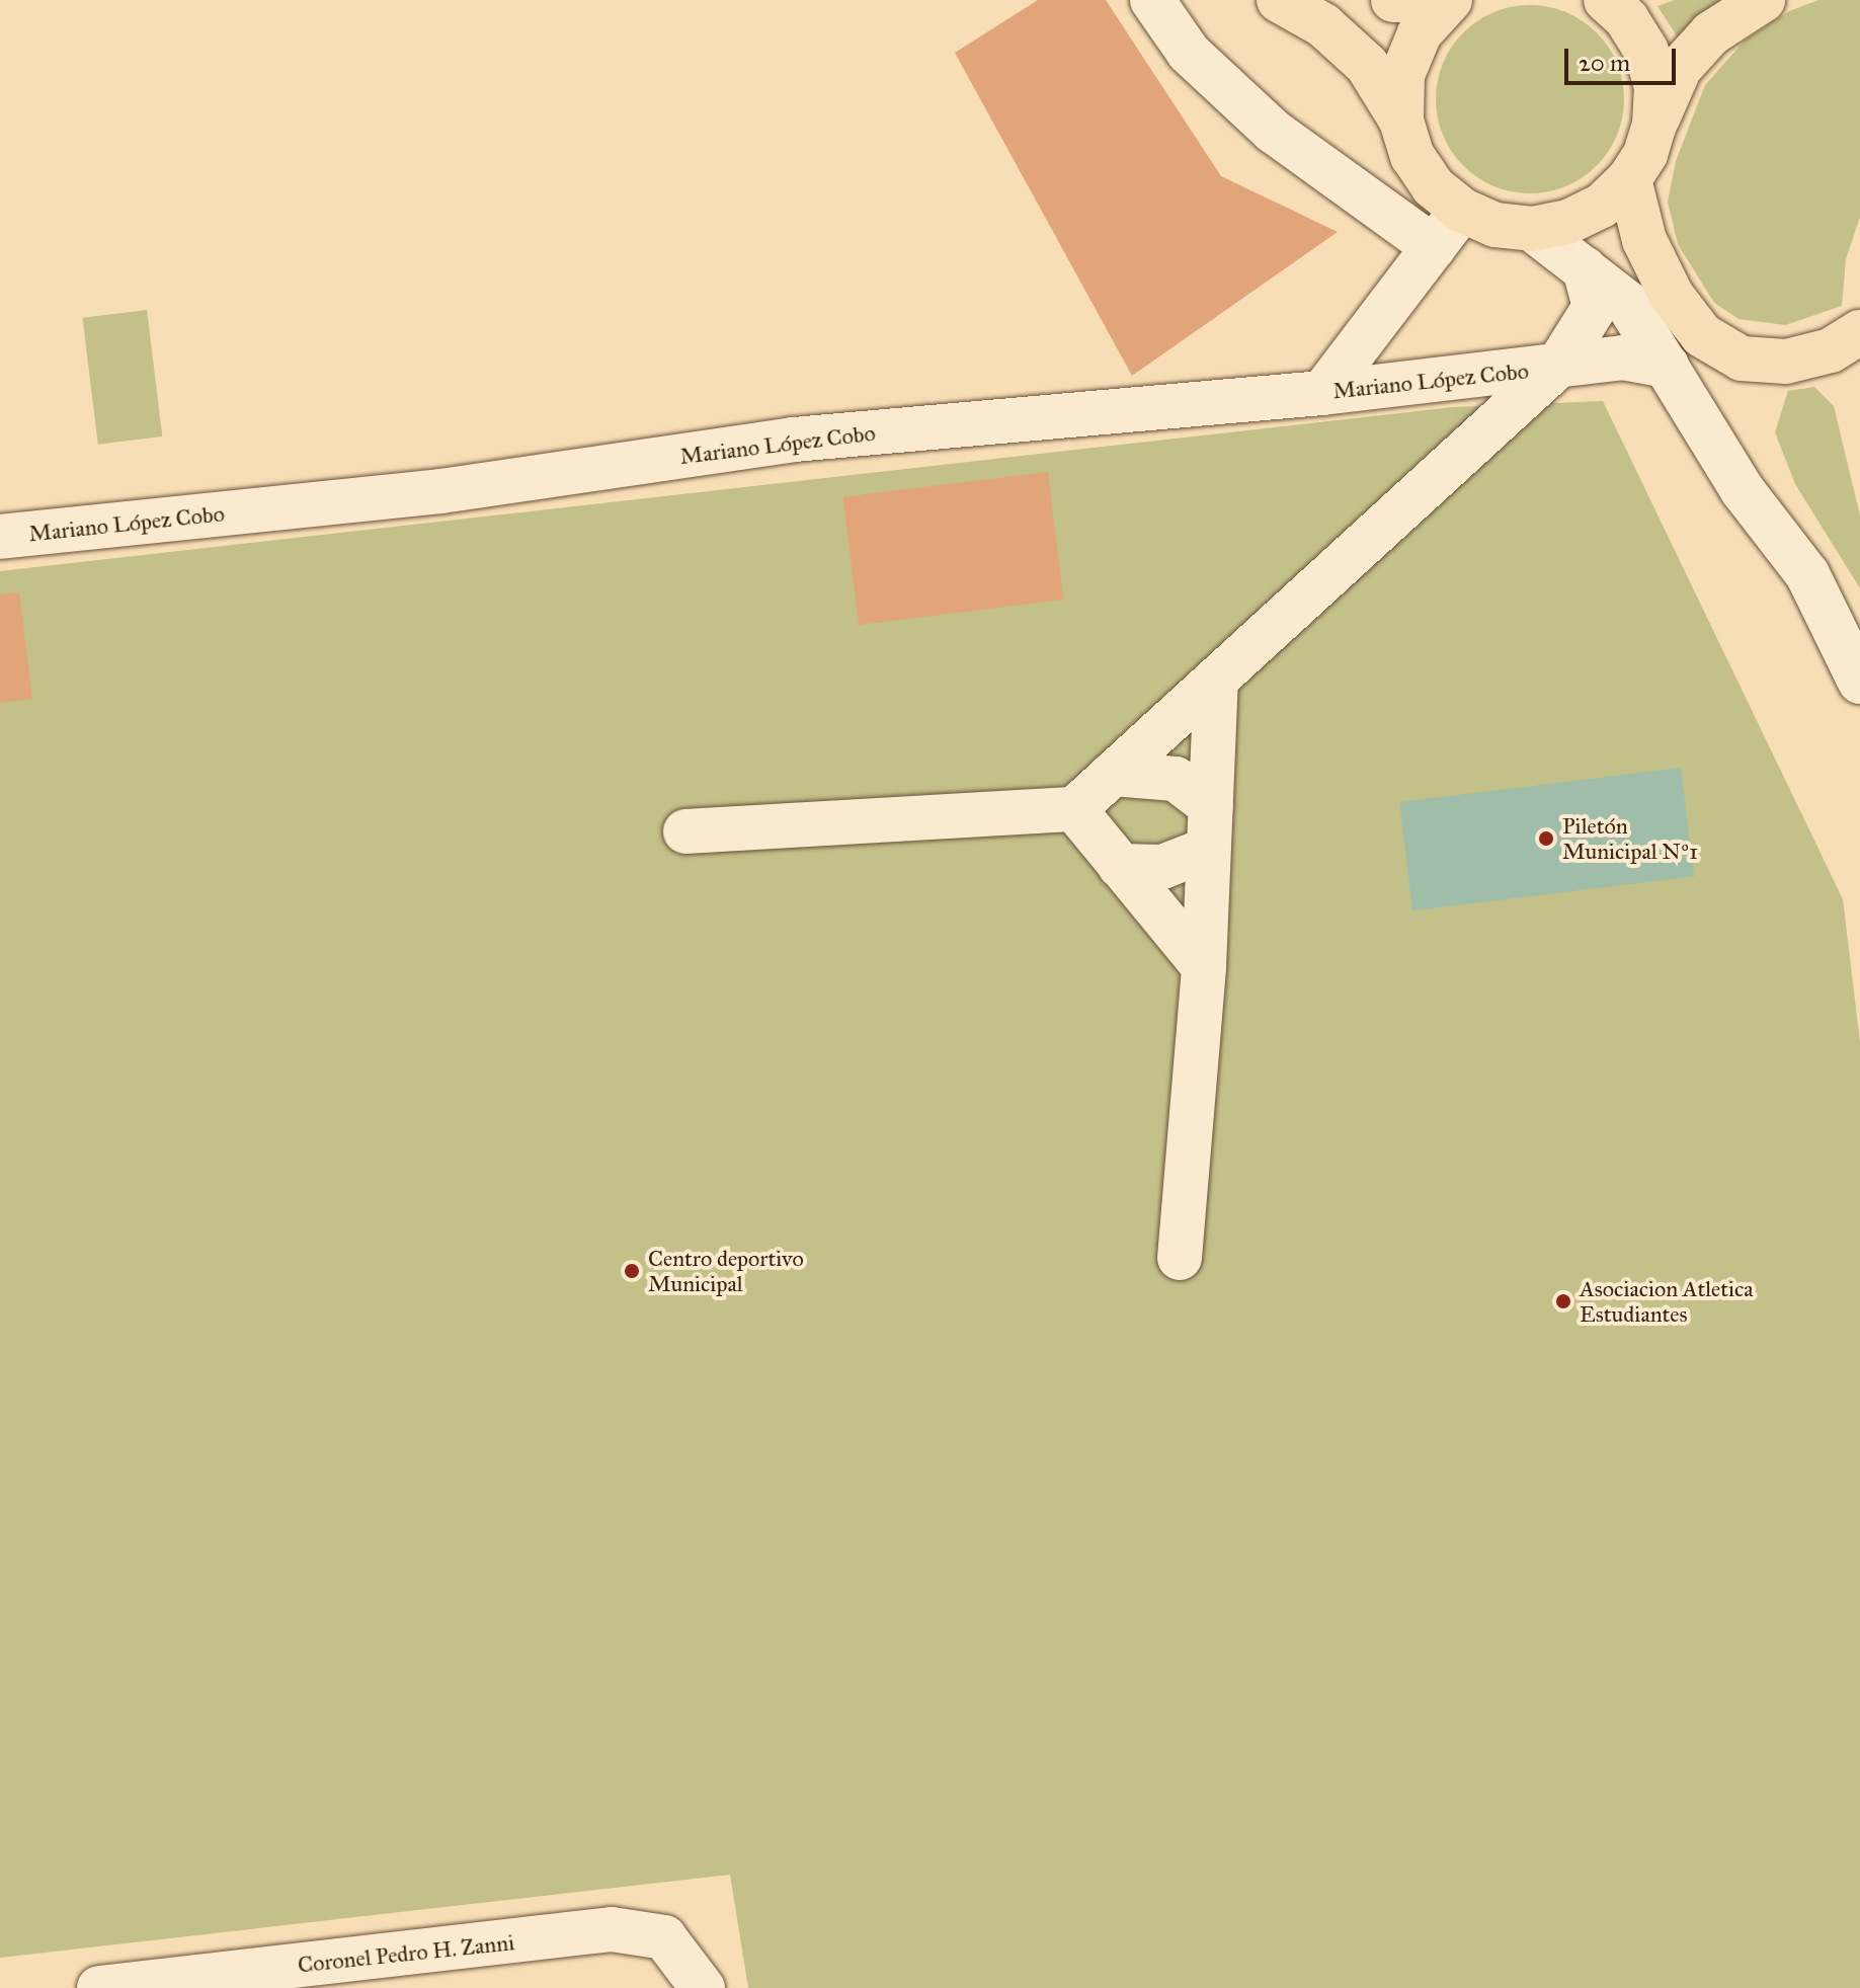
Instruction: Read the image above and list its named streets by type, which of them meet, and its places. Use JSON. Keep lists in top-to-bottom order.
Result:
{
  "streets": {
    "street": ["Mariano López Cobo", "Coronel Pedro H. Zanni"]
  },
  "places": ["Piletón Municipal Nº1", "Centro deportivo Municipal", "Asociacion Atletica Estudiantes"],
  "scale_bar": "20 m"
}
